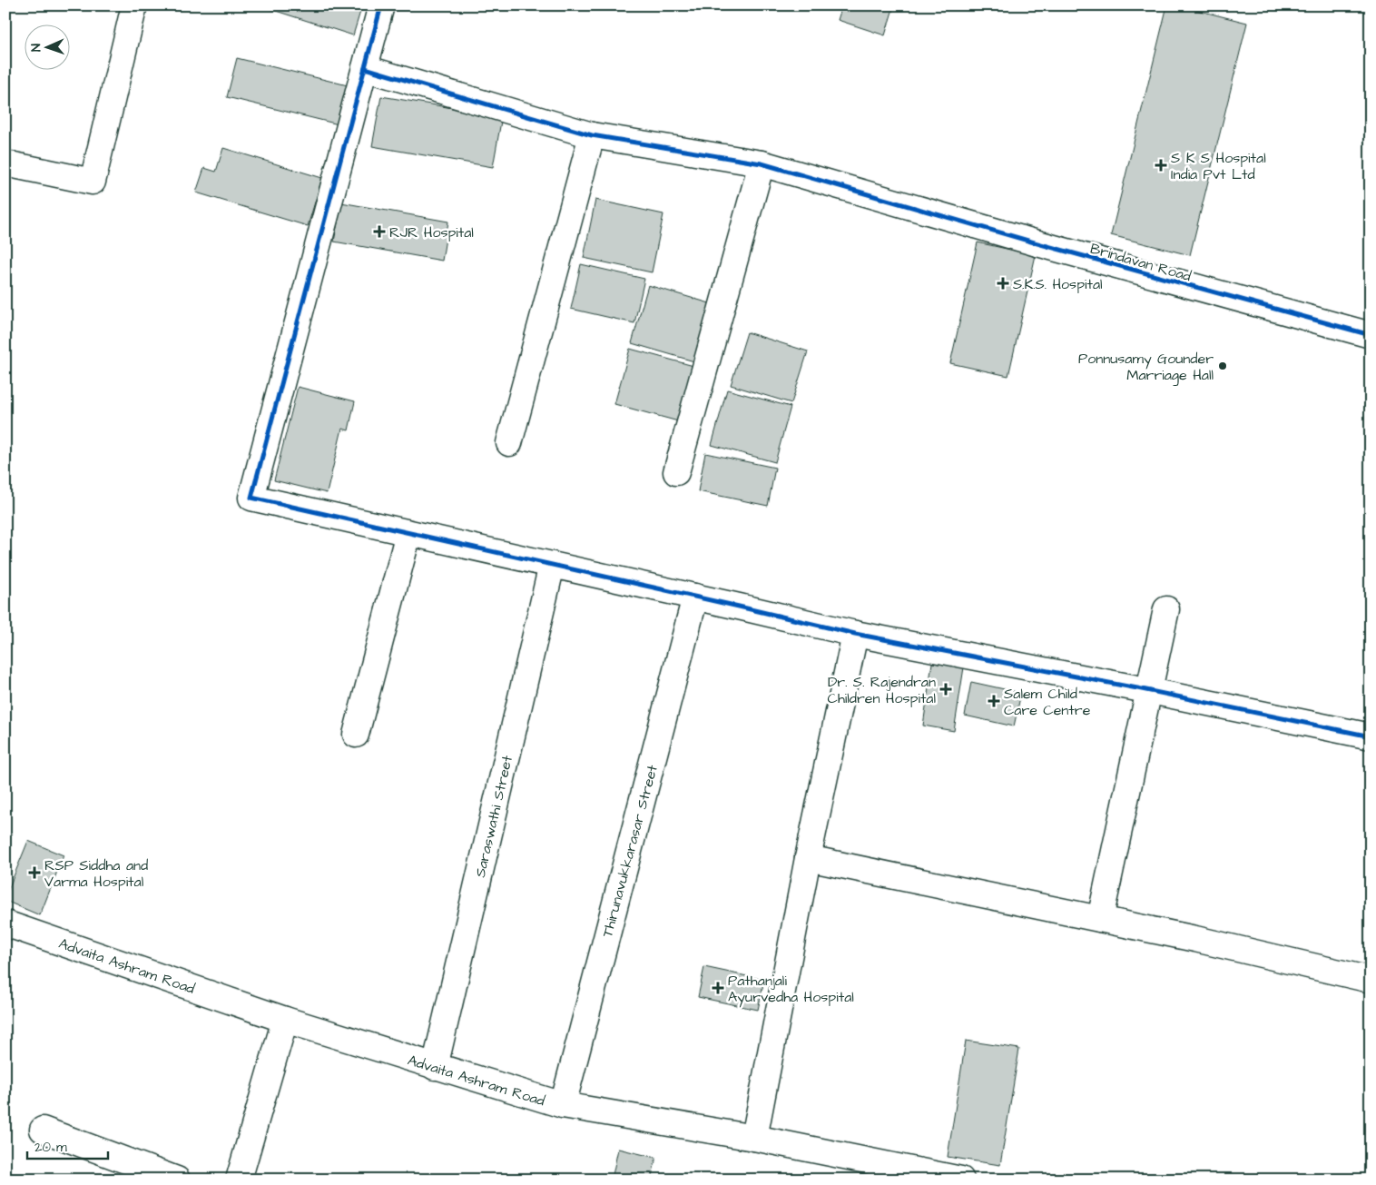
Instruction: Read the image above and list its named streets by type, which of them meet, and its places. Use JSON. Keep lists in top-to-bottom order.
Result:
{
  "streets": {
    "street": [
      "Brindavan Road",
      "Saraswathi Street",
      "Thirunavukkarasar Street",
      "Advaita Ashram Road"
    ]
  },
  "crossings": [
    ["Saraswathi Street", "Advaita Ashram Road"],
    ["Thirunavukkarasar Street", "Advaita Ashram Road"]
  ],
  "places": {
    "health": [
      "S K S Hospital India Pvt Ltd",
      "RJR Hospital",
      "S.K.S. Hospital",
      "Dr. S. Rajendran Children Hospital",
      "Salem Child Care Centre",
      "RSP Siddha and Varma Hospital",
      "Pathanjali Ayurvedha Hospital"
    ],
    "other": ["Ponnusamy Gounder Marriage Hall"]
  },
  "scale_bar": "20 m",
  "north": "left"
}
